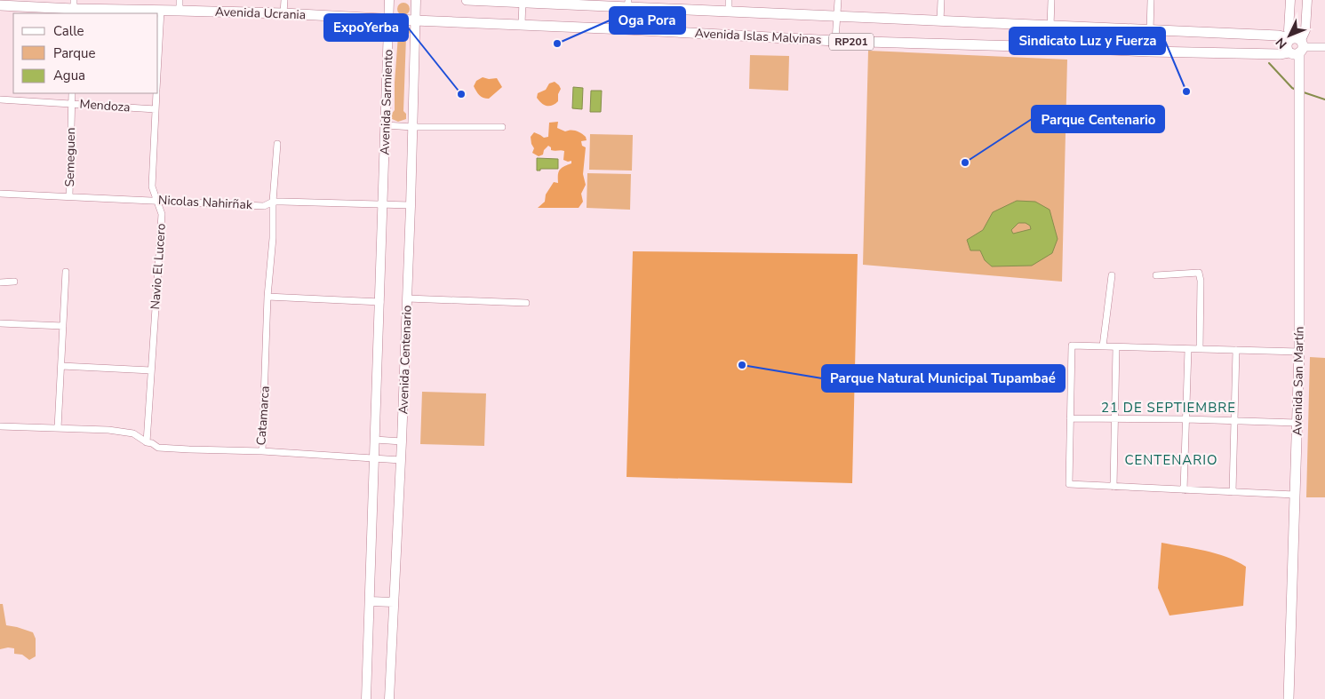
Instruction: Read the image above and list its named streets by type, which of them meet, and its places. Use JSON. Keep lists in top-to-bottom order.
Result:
{
  "streets": {
    "main road": [
      "Avenida Ucrania",
      "Avenida Islas Malvinas",
      "RP201",
      "Avenida Sarmiento",
      "Avenida Centenario",
      "Avenida San Martín"
    ],
    "street": [
      "Mendoza",
      "Semeguen",
      "Nicolas Nahirñak",
      "Navio El Lucero",
      "Catamarca"
    ]
  },
  "crossings": [
    ["Avenida Ucrania", "Avenida Islas Malvinas"],
    ["Avenida Ucrania", "Avenida Sarmiento"],
    ["Avenida Ucrania", "Navio El Lucero"],
    ["Avenida Ucrania", "Avenida Centenario"],
    ["Avenida Islas Malvinas", "RP201"],
    ["Avenida Islas Malvinas", "Avenida Centenario"],
    ["Avenida Islas Malvinas", "Avenida San Martín"],
    ["RP201", "Avenida San Martín"],
    ["Avenida Sarmiento", "Nicolas Nahirñak"],
    ["Mendoza", "Semeguen"],
    ["Mendoza", "Navio El Lucero"],
    ["Semeguen", "Nicolas Nahirñak"],
    ["Nicolas Nahirñak", "Navio El Lucero"],
    ["Nicolas Nahirñak", "Avenida Centenario"],
    ["Nicolas Nahirñak", "Catamarca"],
    ["Navio El Lucero", "Catamarca"]
  ],
  "districts": ["21 DE SEPTIEMBRE", "CENTENARIO"],
  "places": [
    "Oga Pora",
    "Sindicato Luz y Fuerza",
    "ExpoYerba",
    "Parque Centenario",
    "Parque Natural Municipal Tupambaé"
  ],
  "legend": ["Calle", "Parque", "Agua"],
  "north": "bottom left"
}
